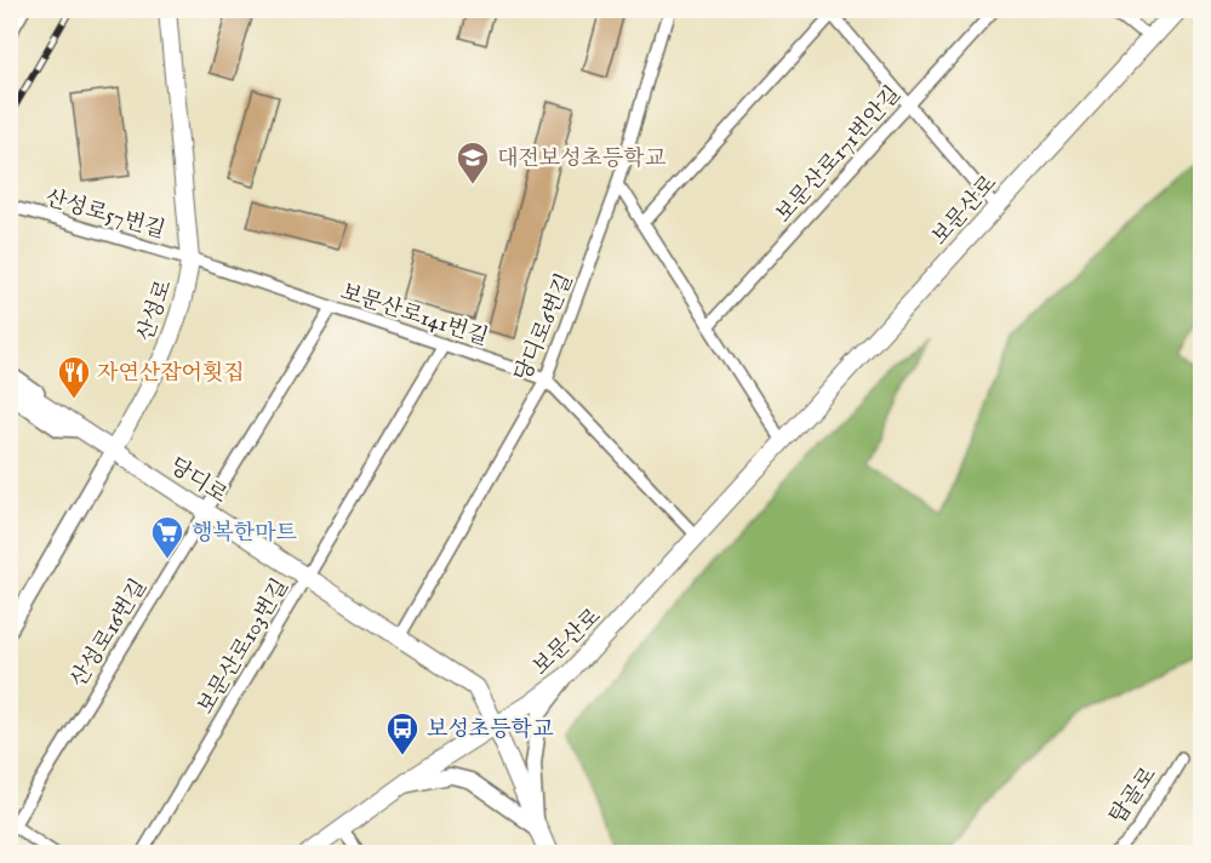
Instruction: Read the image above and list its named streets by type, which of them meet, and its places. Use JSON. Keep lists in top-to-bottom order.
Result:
{
  "streets": {
    "main road": ["보문산로", "산성로", "당디로"],
    "street": [
      "보문산로171번안길",
      "산성로57번길",
      "보문산로141번길",
      "당디로6번길",
      "산성로16번길",
      "보문산로103번길",
      "탑골로"
    ]
  },
  "crossings": [
    ["보문산로", "보문산로141번길"],
    ["보문산로", "당디로"],
    ["산성로57번길", "산성로"],
    ["산성로57번길", "보문산로141번길"],
    ["산성로", "보문산로141번길"],
    ["산성로", "당디로"],
    ["보문산로141번길", "당디로6번길"],
    ["보문산로141번길", "산성로16번길"],
    ["보문산로141번길", "보문산로103번길"],
    ["당디로6번길", "당디로"],
    ["당디로", "산성로16번길"],
    ["당디로", "보문산로103번길"]
  ],
  "places": {
    "school or university": ["대전보성초등학교"],
    "restaurant": ["자연산잡어횟집"],
    "supermarket": ["행복한마트"],
    "bus stop": ["보성초등학교"]
  }
}
